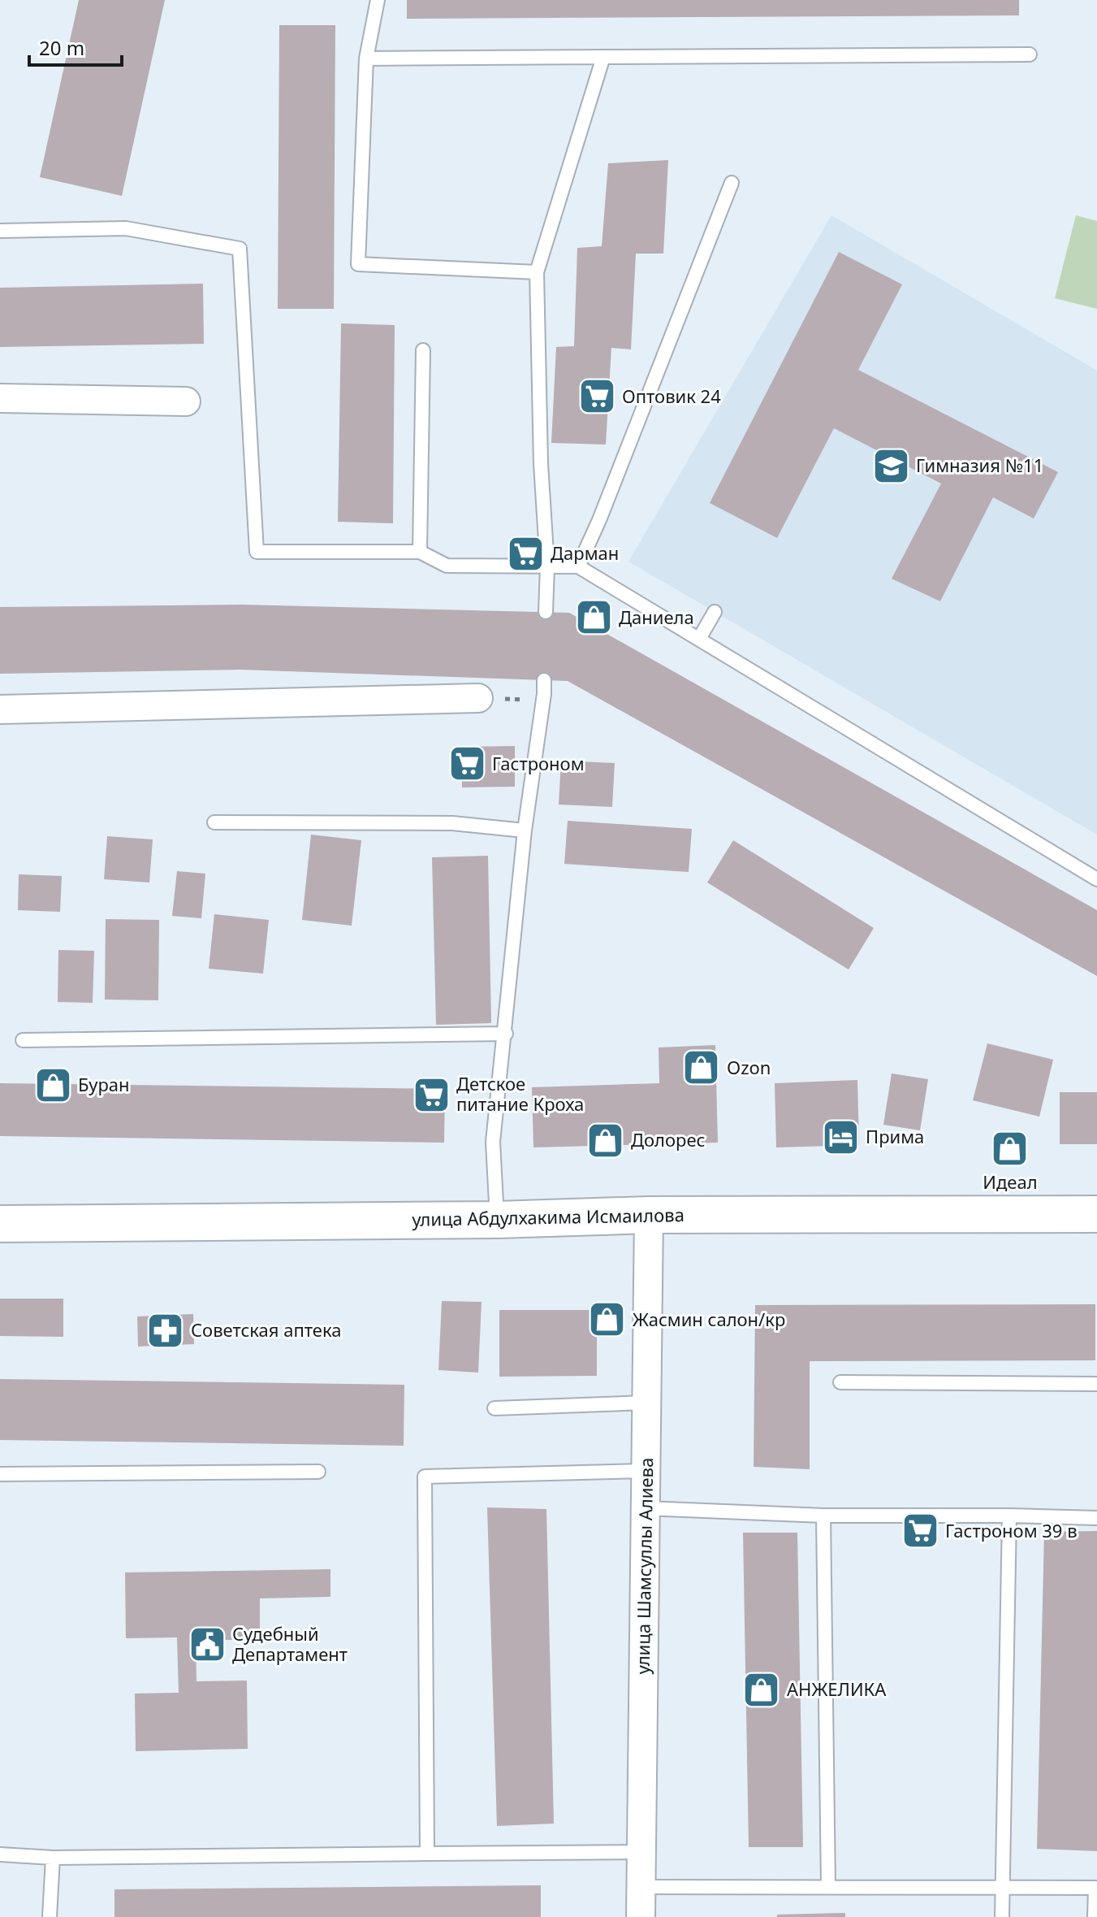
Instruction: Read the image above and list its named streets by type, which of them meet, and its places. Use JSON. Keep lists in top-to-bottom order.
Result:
{
  "streets": {
    "main road": ["улица Абдулхакима Исмаилова"],
    "street": ["улица Шамсуллы Алиева"]
  },
  "crossings": [
    ["улица Абдулхакима Исмаилова", "улица Шамсуллы Алиева"]
  ],
  "places": {
    "supermarket": [
      "Оптовик 24",
      "Дарман",
      "Гастроном",
      "Детское питание Кроха",
      "Гастроном 39 в"
    ],
    "school or university": ["Гимназия №11"],
    "shop": [
      "Даниела",
      "Ozon",
      "Буран",
      "Долорес",
      "Идеал",
      "Жасмин салон/кр",
      "АНЖЕЛИКА"
    ],
    "hotel": ["Прима"],
    "pharmacy": ["Советская аптека"],
    "public building": ["Судебный Департамент"]
  },
  "scale_bar": "20 m"
}
